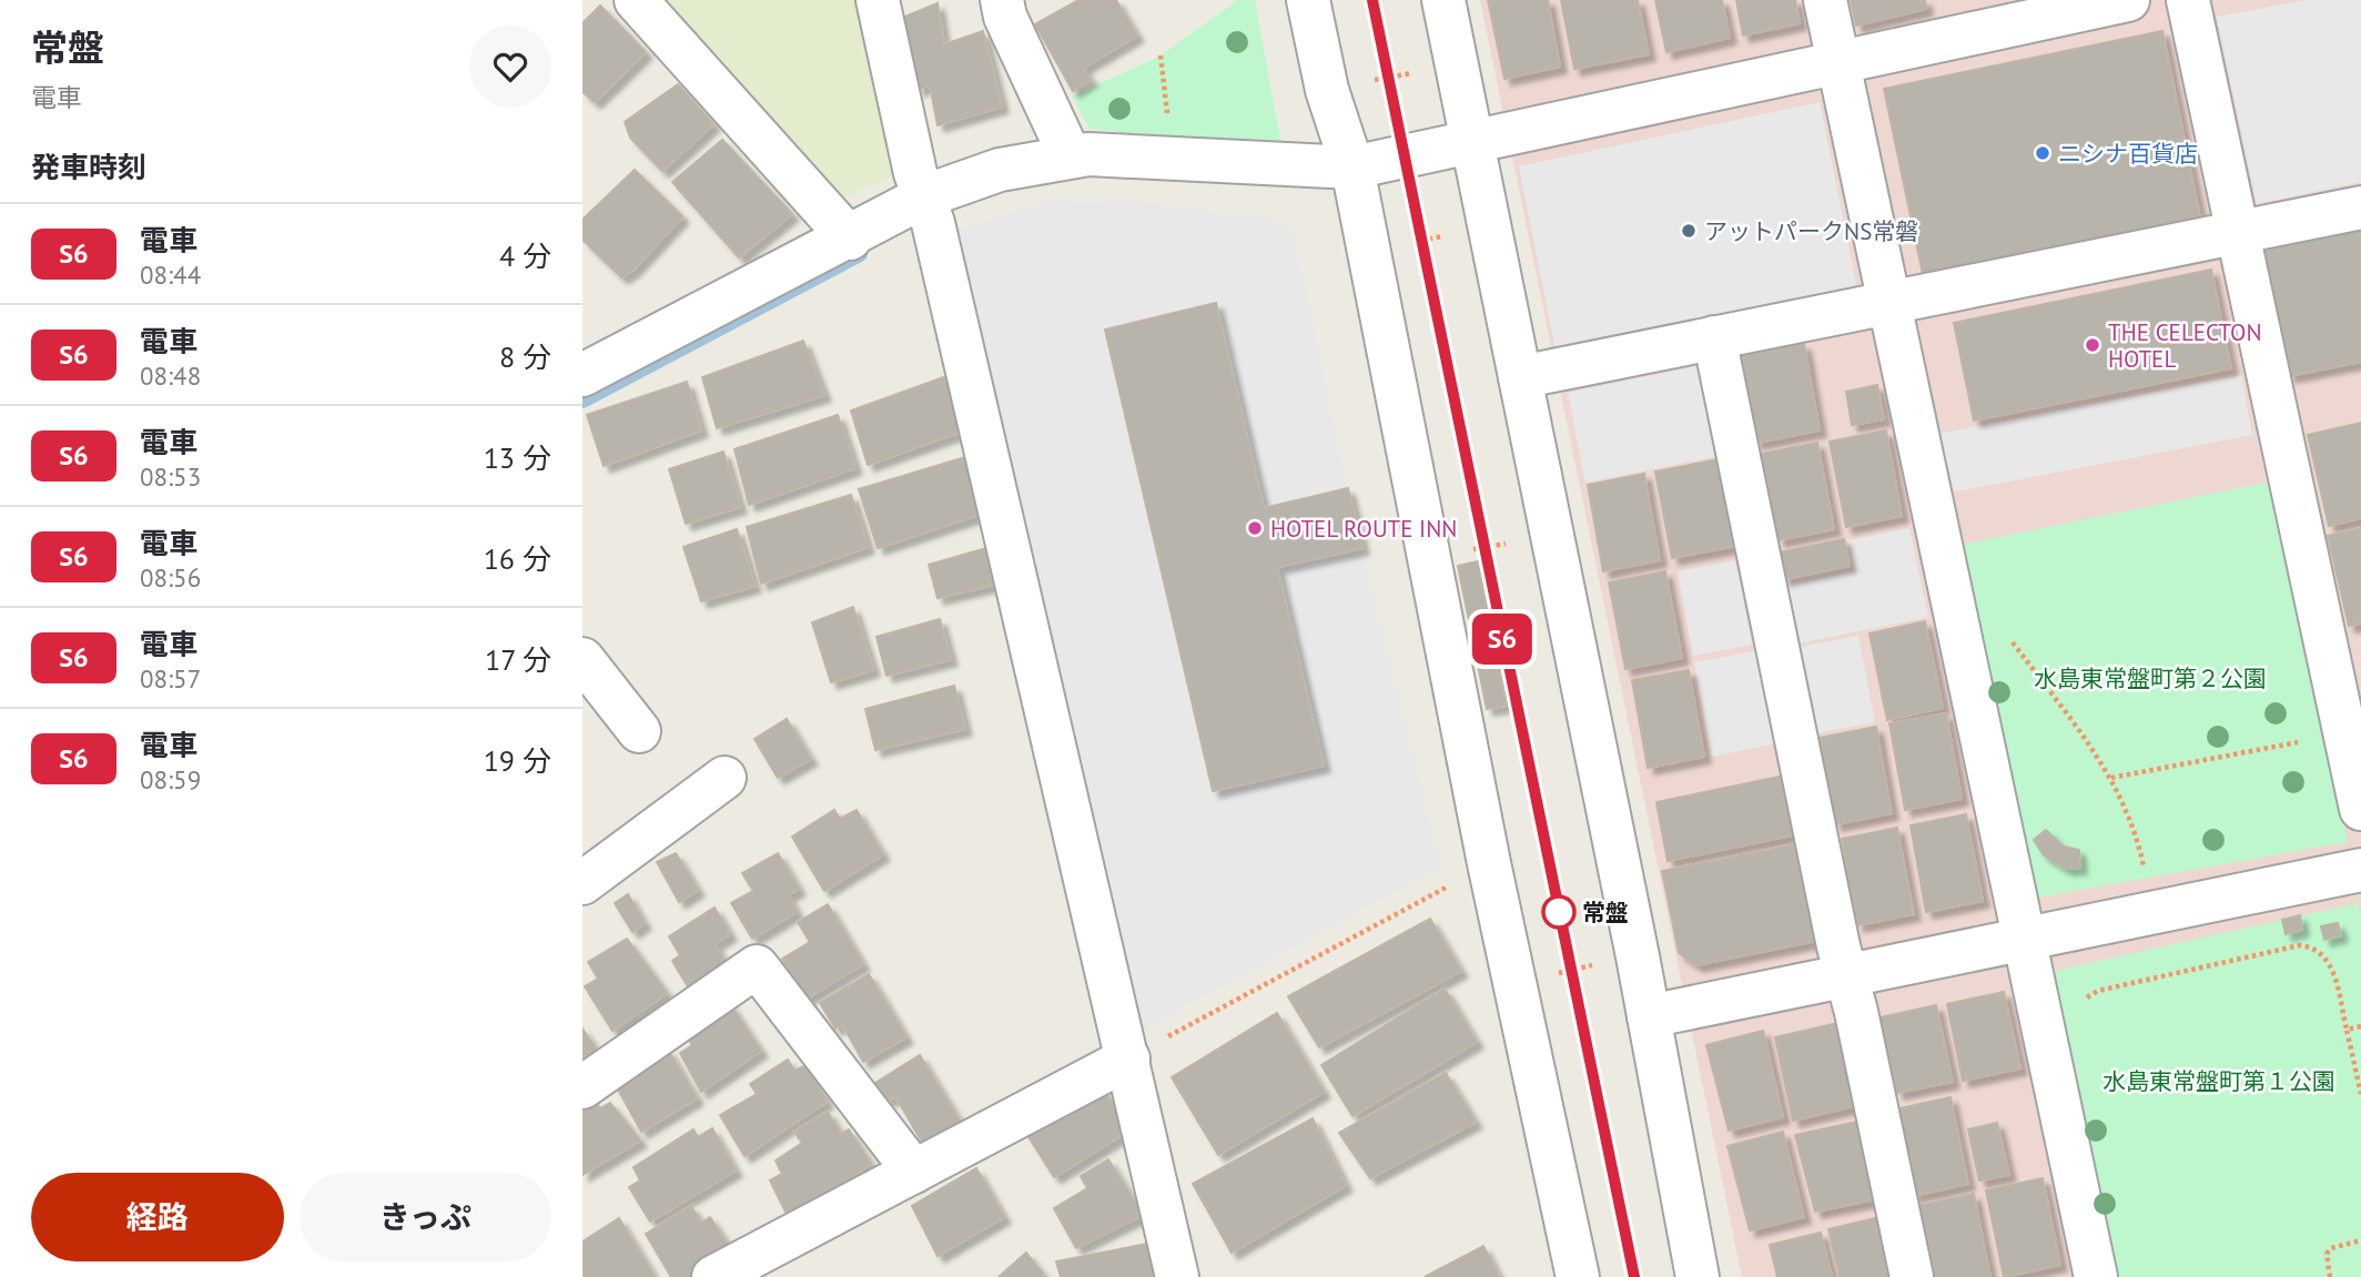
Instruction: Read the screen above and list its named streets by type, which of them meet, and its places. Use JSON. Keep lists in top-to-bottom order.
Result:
{
  "parks": ["水島東常盤町第２公園", "水島東常盤町第１公園"],
  "places": [
    "ニシナ百貨店",
    "アットパークNS常磐",
    "THE CELECTON HOTEL",
    "HOTEL ROUTE INN",
    "常盤"
  ],
  "page": {
    "heading": [
      ["常盤", "電車"],
      "発車時刻"
    ],
    "on_map": "S6",
    "list": [
      {
        "mark": "S6",
        "name": "電車",
        "note": "08:44",
        "value": "4 分"
      },
      {
        "mark": "S6",
        "name": "電車",
        "note": "08:48",
        "value": "8 分"
      },
      {
        "mark": "S6",
        "name": "電車",
        "note": "08:53",
        "value": "13 分"
      },
      {
        "mark": "S6",
        "name": "電車",
        "note": "08:56",
        "value": "16 分"
      },
      {
        "mark": "S6",
        "name": "電車",
        "note": "08:57",
        "value": "17 分"
      },
      {
        "mark": "S6",
        "name": "電車",
        "note": "08:59",
        "value": "19 分"
      }
    ],
    "buttons": ["経路", "きっぷ"]
  }
}
